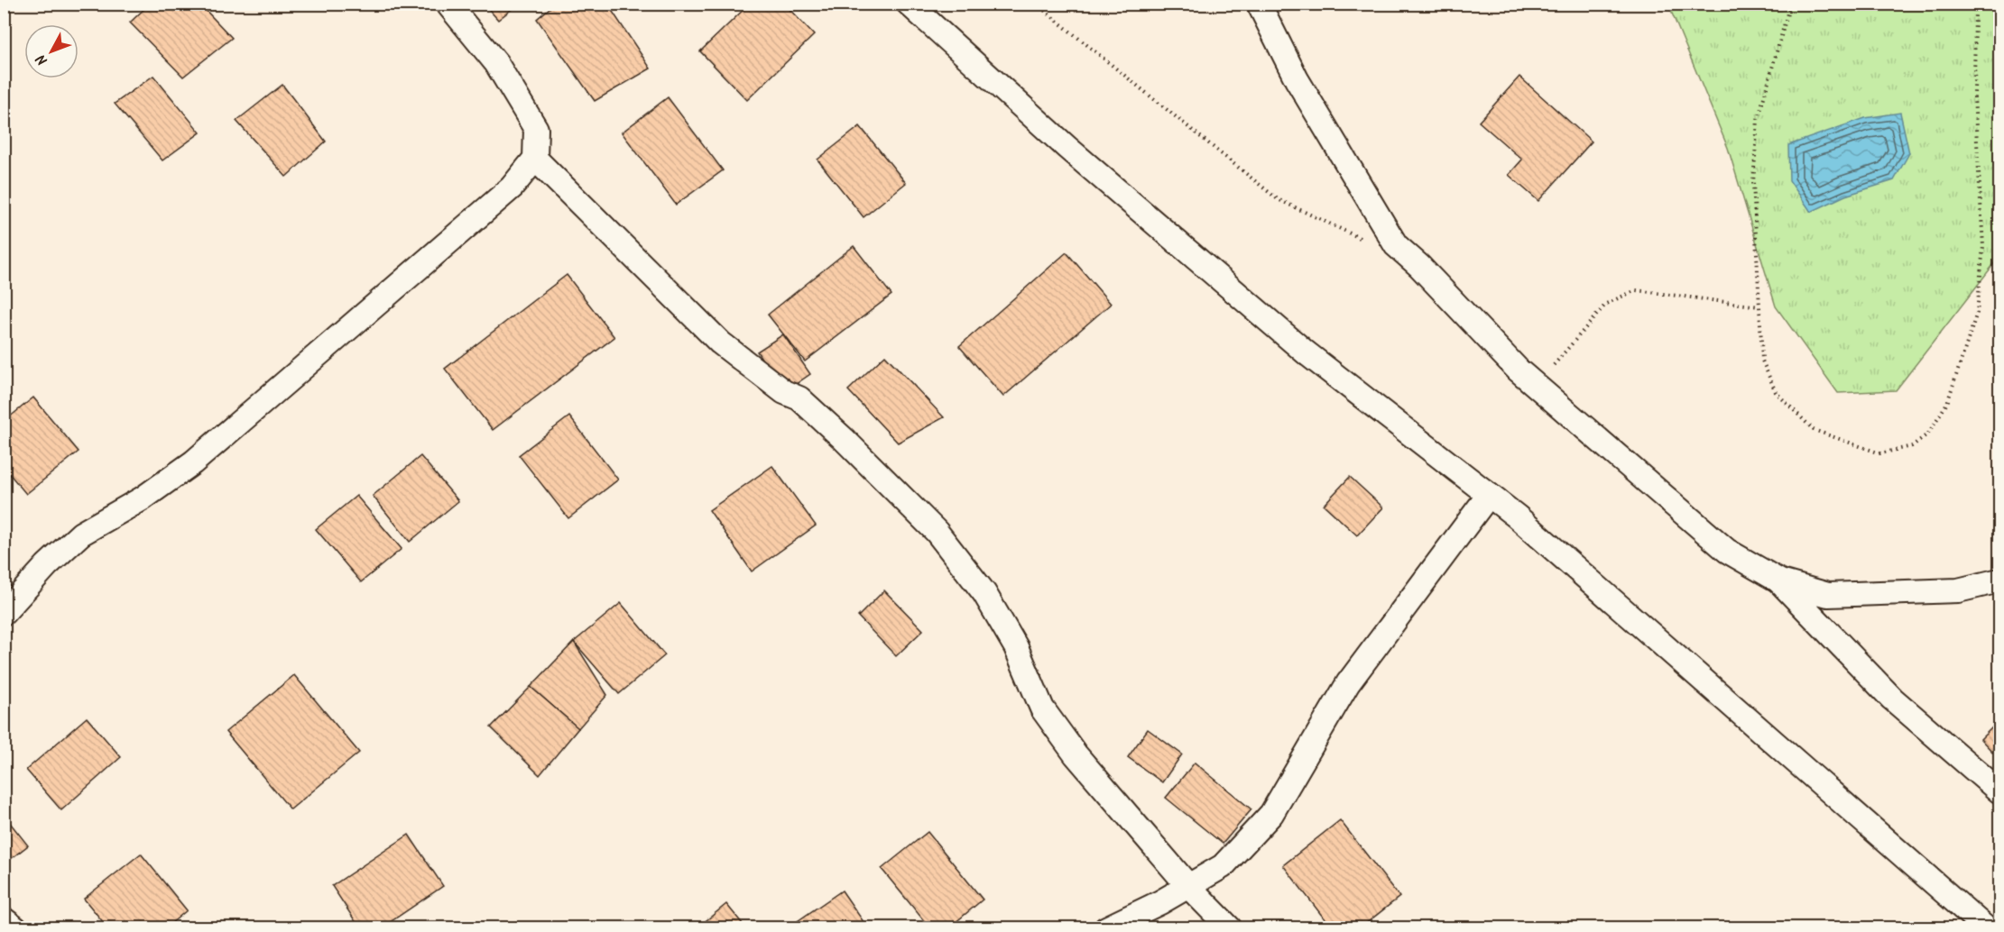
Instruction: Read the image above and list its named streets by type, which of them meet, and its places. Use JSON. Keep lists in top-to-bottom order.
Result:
{
  "north": "bottom left"
}
